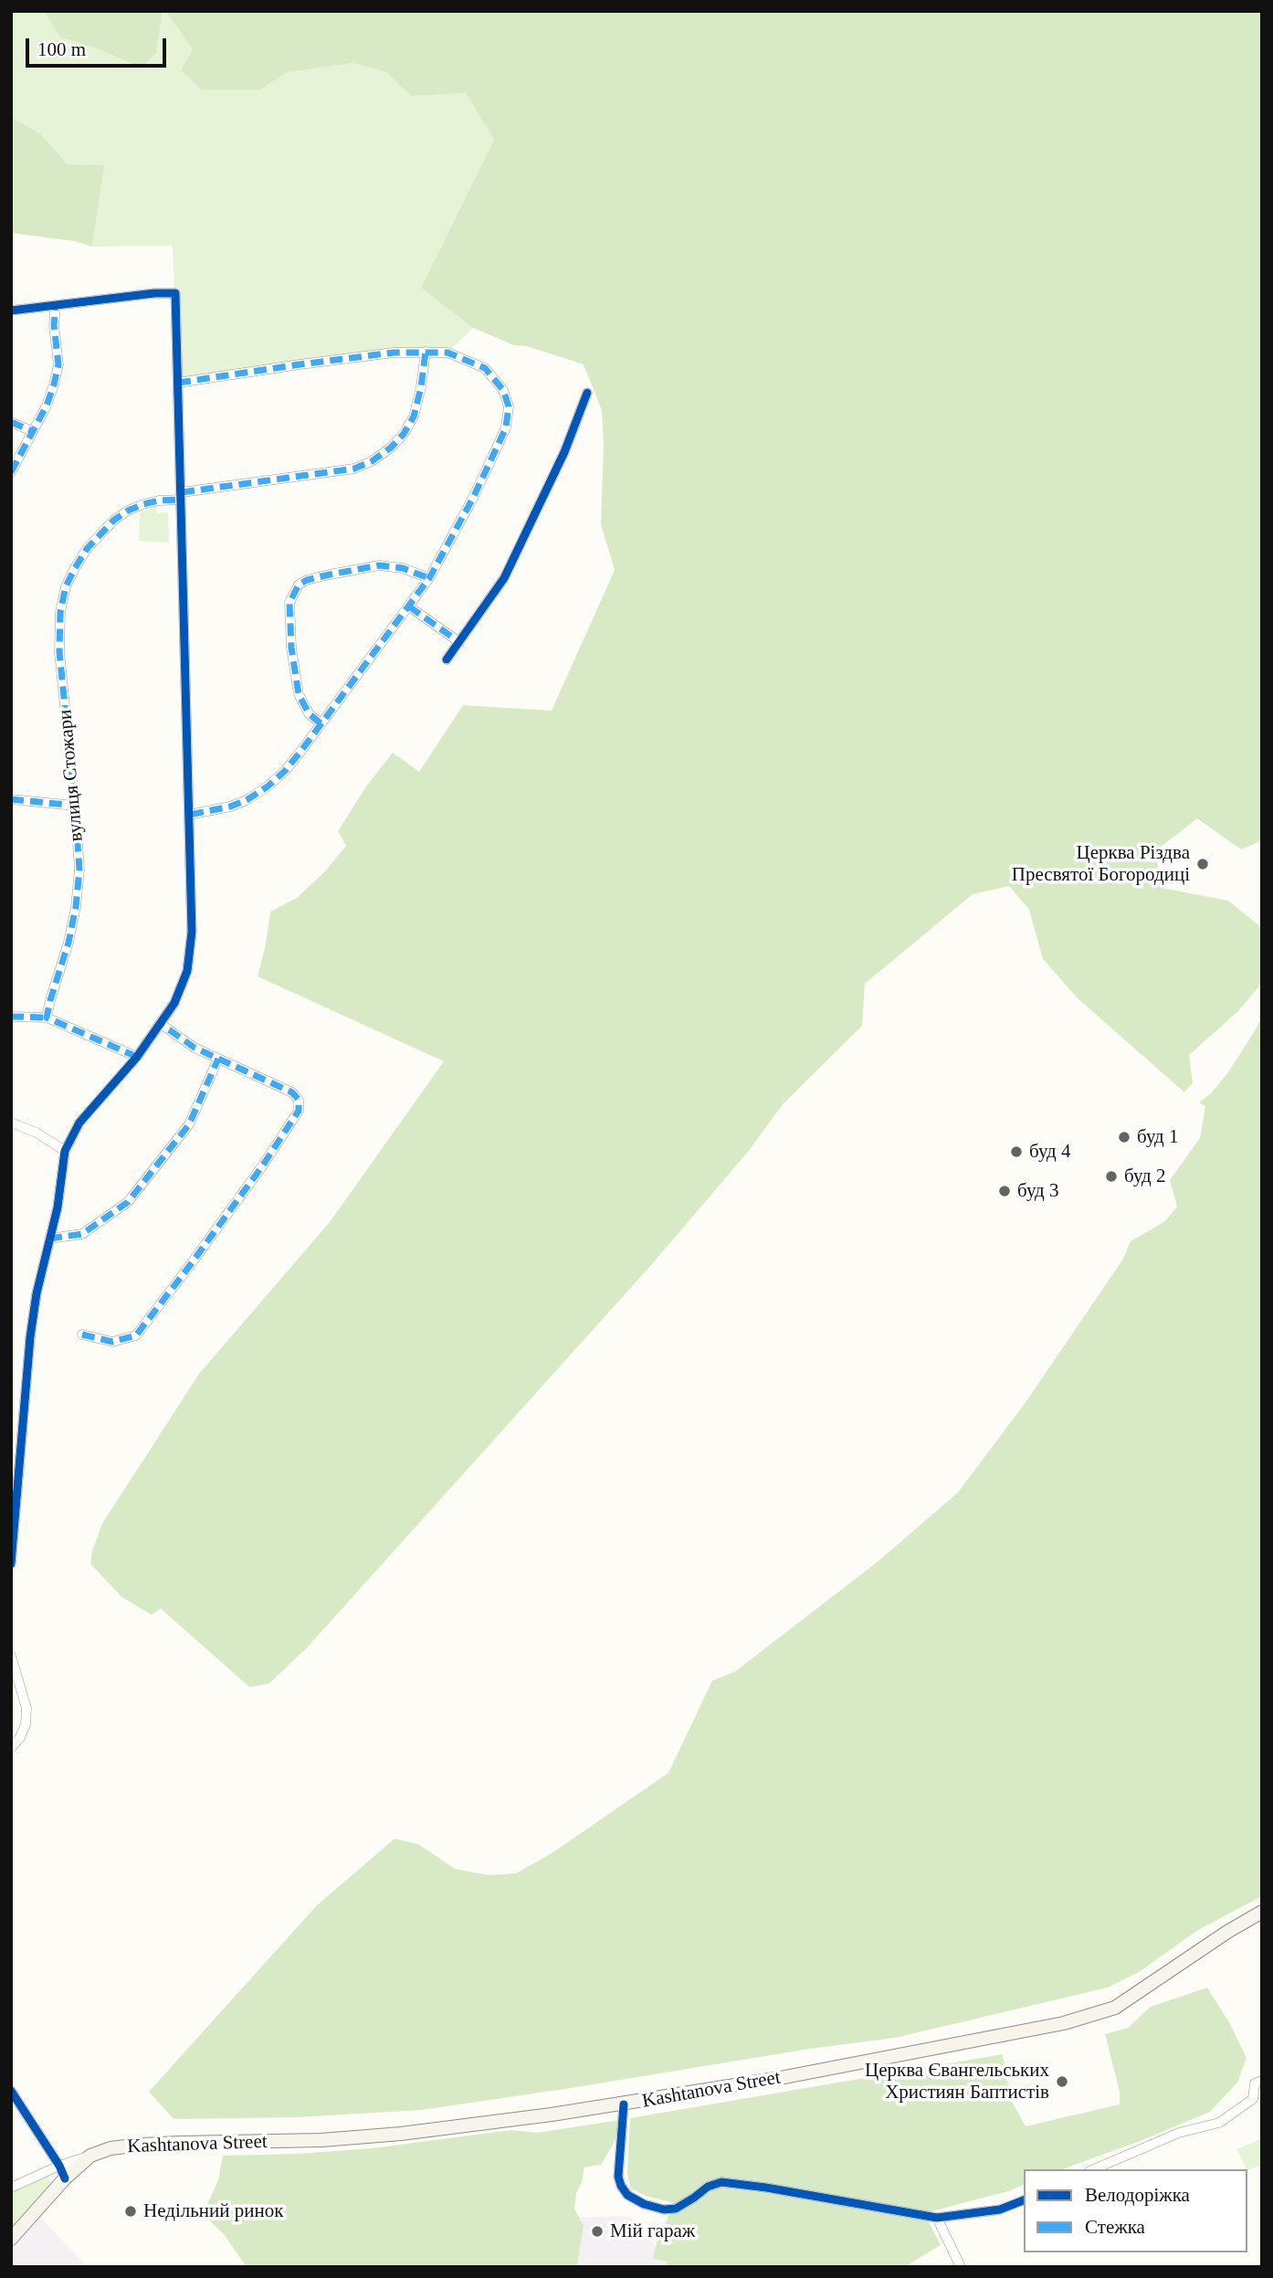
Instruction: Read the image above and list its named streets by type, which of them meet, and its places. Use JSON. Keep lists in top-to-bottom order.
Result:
{
  "streets": {
    "main road": ["Kashtanova Street"],
    "street": ["вулиця Стожари"]
  },
  "places": [
    "Церква Різдва Пресвятої Богородиці",
    "буд 1",
    "буд 4",
    "буд 2",
    "буд 3",
    "Церква Євангельських Християн Баптистів",
    "Недільний ринок",
    "Мій гараж"
  ],
  "legend": ["Велодоріжка", "Стежка"],
  "scale_bar": "100 m"
}
